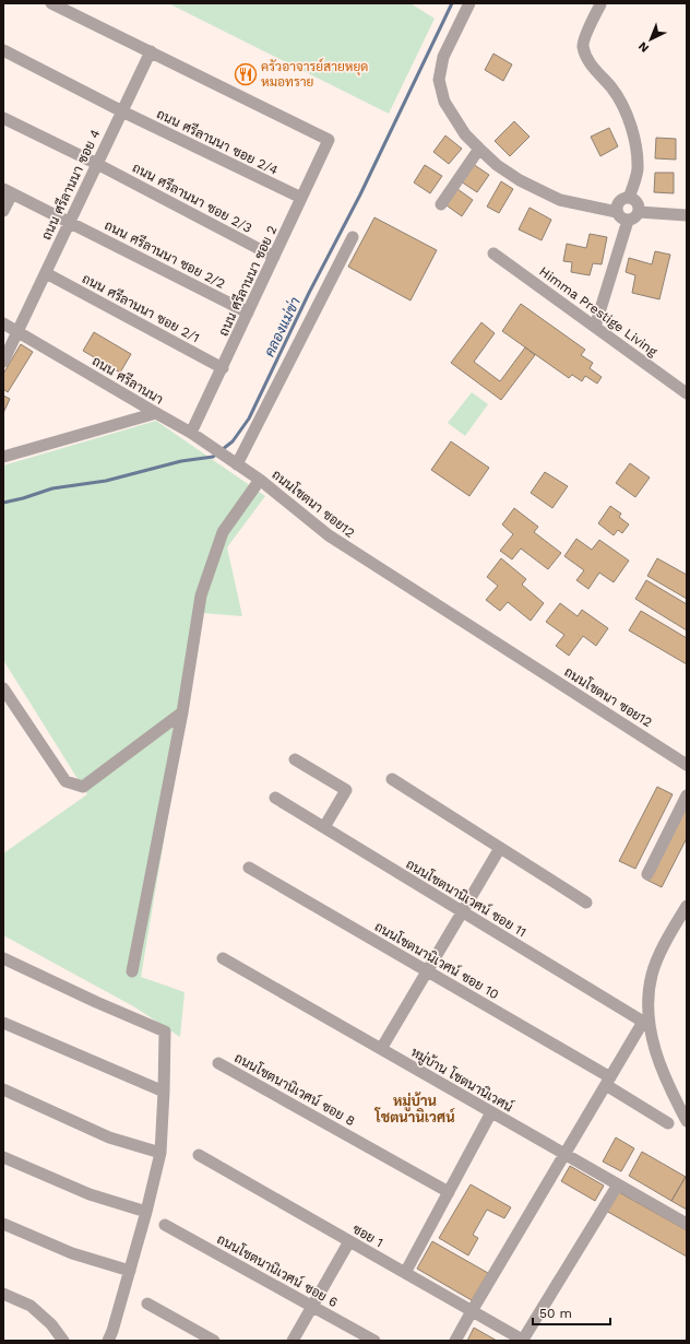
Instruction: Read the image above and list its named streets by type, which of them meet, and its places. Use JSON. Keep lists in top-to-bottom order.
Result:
{
  "streets": {
    "street": [
      "ถนน ศรีลานนา ซอย 2/4",
      "ถนน ศรีลานนา ซอย 4",
      "ถนน ศรีลานนา ซอย 2/3",
      "ถนน ศรีลานนา ซอย 2/2",
      "ถนน ศรีลานนา ซอย 2",
      "ถนน ศรีลานนา ซอย 2/1",
      "Himma Prestige Living",
      "ถนน ศรีลานนา",
      "ถนนโชตนา ซอย12",
      "ถนนโชตนานิเวศน์ ซอย 11",
      "ถนนโชตนานิเวศน์ ซอย 10",
      "หมู่บ้าน โชตนานิเวศน์",
      "ถนนโชตนานิเวศน์ ซอย 8",
      "ซอย 1",
      "ถนนโชตนานิเวศน์ ซอย 6"
    ]
  },
  "crossings": [
    ["ถนน ศรีลานนา ซอย 2/4", "ถนน ศรีลานนา ซอย 4"],
    ["ถนน ศรีลานนา ซอย 2/4", "ถนน ศรีลานนา ซอย 2"],
    ["ถนน ศรีลานนา ซอย 4", "ถนน ศรีลานนา ซอย 2/3"],
    ["ถนน ศรีลานนา ซอย 4", "ถนน ศรีลานนา ซอย 2/2"],
    ["ถนน ศรีลานนา ซอย 4", "ถนน ศรีลานนา ซอย 2"],
    ["ถนน ศรีลานนา ซอย 4", "ถนน ศรีลานนา ซอย 2/1"],
    ["ถนน ศรีลานนา ซอย 4", "ถนน ศรีลานนา"],
    ["ถนน ศรีลานนา ซอย 2/3", "ถนน ศรีลานนา ซอย 2"],
    ["ถนน ศรีลานนา ซอย 2/2", "ถนน ศรีลานนา ซอย 2"],
    ["ถนน ศรีลานนา ซอย 2", "ถนน ศรีลานนา ซอย 2/1"],
    ["ถนน ศรีลานนา ซอย 2", "ถนน ศรีลานนา"],
    ["ถนน ศรีลานนา", "ถนนโชตนา ซอย12"],
    ["ถนนโชตนานิเวศน์ ซอย 11", "ถนนโชตนานิเวศน์ ซอย 10"]
  ],
  "districts": ["หมู่บ้าน โชตนานิเวศน์"],
  "water": ["คลองแม่ข่า"],
  "places": {
    "restaurant": ["ครัวอาจารย์สายหยุด หมอทราย"]
  },
  "scale_bar": "50 m",
  "north": "bottom left"
}
